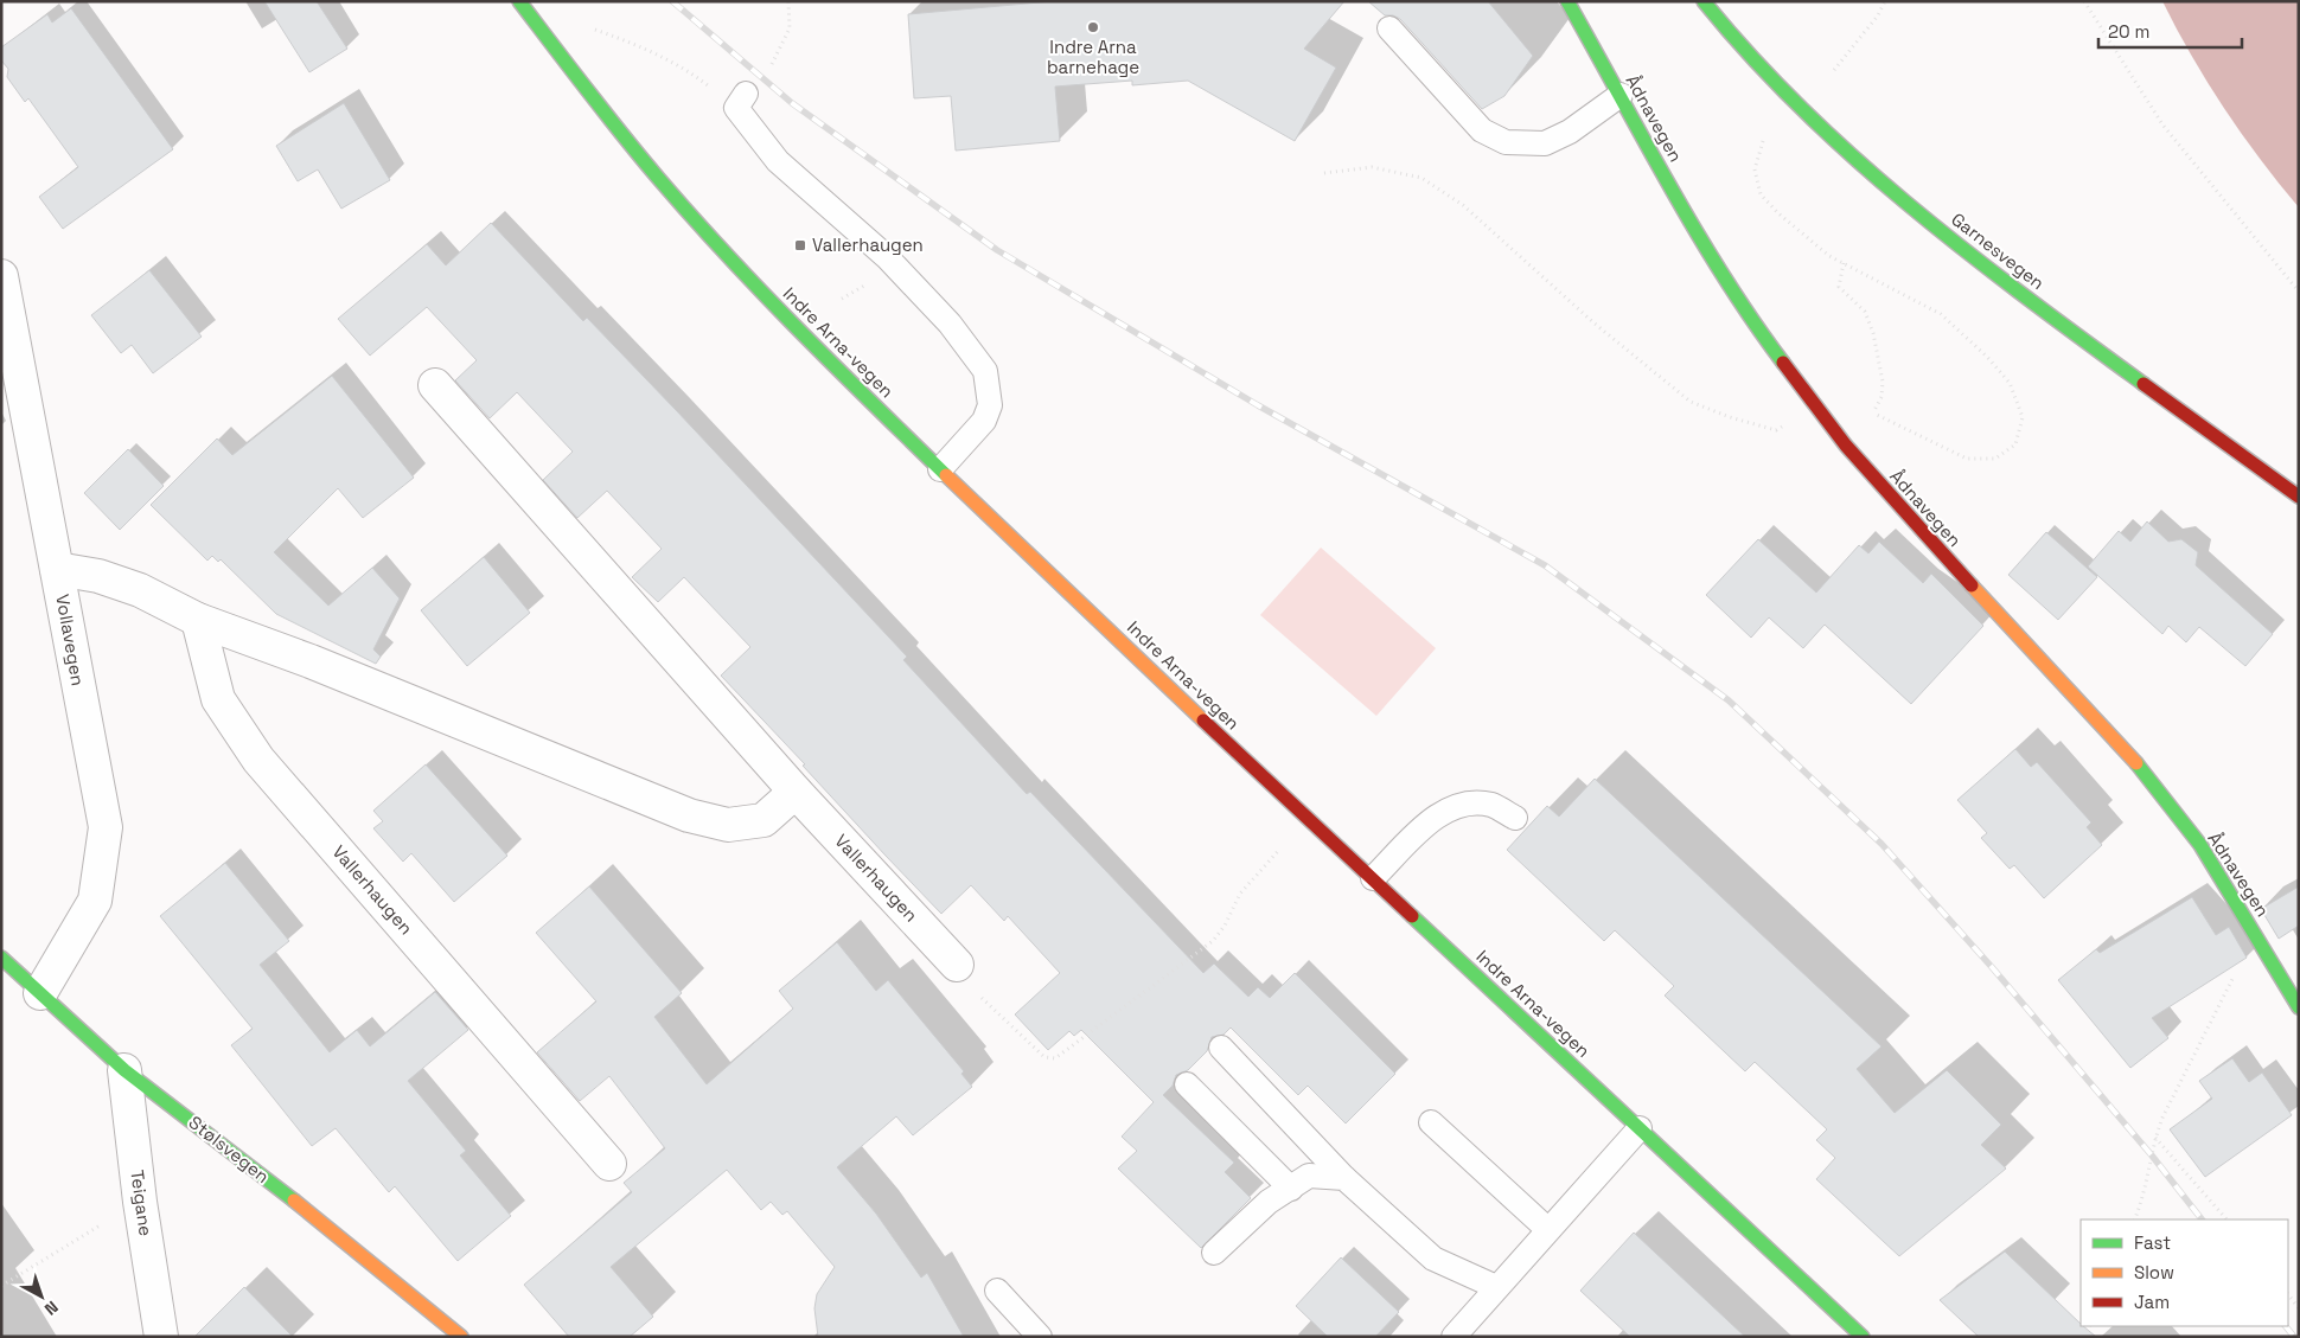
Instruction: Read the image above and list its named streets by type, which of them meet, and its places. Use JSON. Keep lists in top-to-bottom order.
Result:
{
  "streets": {
    "main road": [
      "Ådnavegen",
      "Garnesvegen",
      "Indre Arna-vegen",
      "Stølsvegen"
    ],
    "street": ["Vollavegen", "Vallerhaugen", "Teigane"]
  },
  "crossings": [
    ["Vollavegen", "Stølsvegen"],
    ["Stølsvegen", "Teigane"]
  ],
  "places": {
    "other": ["Indre Arna barnehage"],
    "transit": ["Vallerhaugen"]
  },
  "legend": ["Fast", "Slow", "Jam"],
  "scale_bar": "20 m",
  "north": "bottom right"
}
